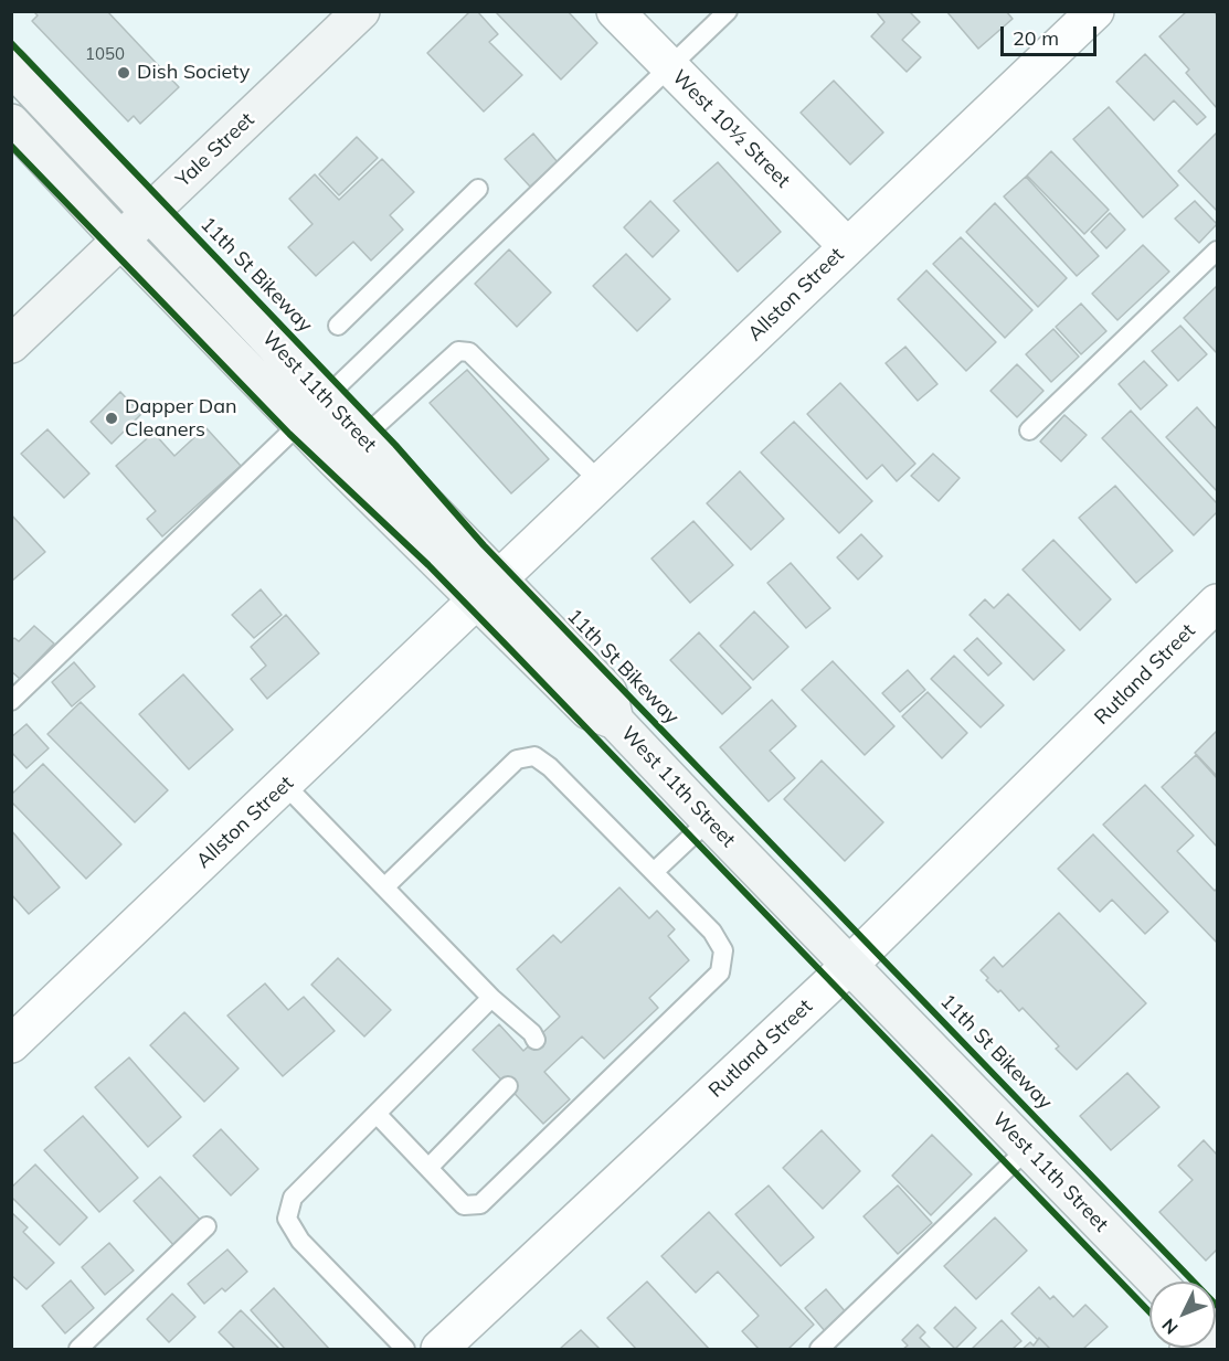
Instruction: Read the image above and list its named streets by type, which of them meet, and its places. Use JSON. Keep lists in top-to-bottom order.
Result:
{
  "streets": {
    "main road": ["Yale Street", "West 11th Street"],
    "street": ["West 10½ Street", "Allston Street", "Rutland Street"],
    "cycle path": ["11th St Bikeway"]
  },
  "crossings": [
    ["West 10½ Street", "Allston Street"],
    ["Yale Street", "West 11th Street"],
    ["Allston Street", "West 11th Street"],
    ["West 11th Street", "Rutland Street"]
  ],
  "places": ["Dish Society", "Dapper Dan Cleaners"],
  "house_numbers": ["1050"],
  "scale_bar": "20 m",
  "north": "bottom left"
}
